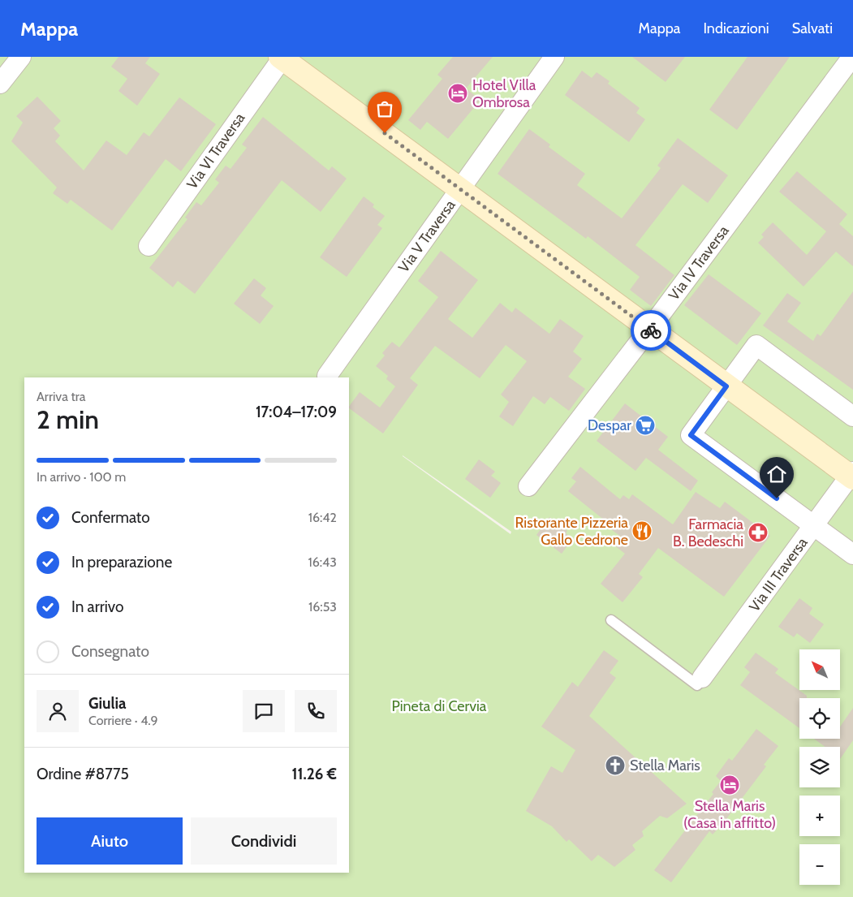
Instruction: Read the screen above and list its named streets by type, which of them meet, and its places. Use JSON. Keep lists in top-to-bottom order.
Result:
{
  "streets": {
    "street": [
      "Via VI Traversa",
      "Via V Traversa",
      "Via IV Traversa",
      "Via III Traversa"
    ]
  },
  "parks": ["Pineta di Cervia"],
  "places": {
    "hotel": ["Hotel Villa Ombrosa", "Stella Maris (Casa in affitto)"],
    "supermarket": ["Despar"],
    "restaurant": ["Ristorante Pizzeria Gallo Cedrone"],
    "pharmacy": ["Farmacia B. Bedeschi"],
    "church": ["Stella Maris"]
  },
  "north": "top left",
  "page": {
    "header": "Mappa",
    "nav": ["Mappa", "Indicazioni", "Salvati"],
    "heading": ["2 min", "Arriva tra", "17:04–17:09"],
    "panel": [
      "Giulia",
      "Corriere · 4.9",
      "Ordine #8775",
      "11.26 €"
    ],
    "bar": "In arrivo · 100 m",
    "list": [
      ["Confermato", "16:42"],
      ["In preparazione", "16:43"],
      ["In arrivo", "16:53"],
      "Consegnato"
    ],
    "map_buttons": ["+", "−"],
    "buttons": ["Aiuto", "Condividi"]
  }
}
